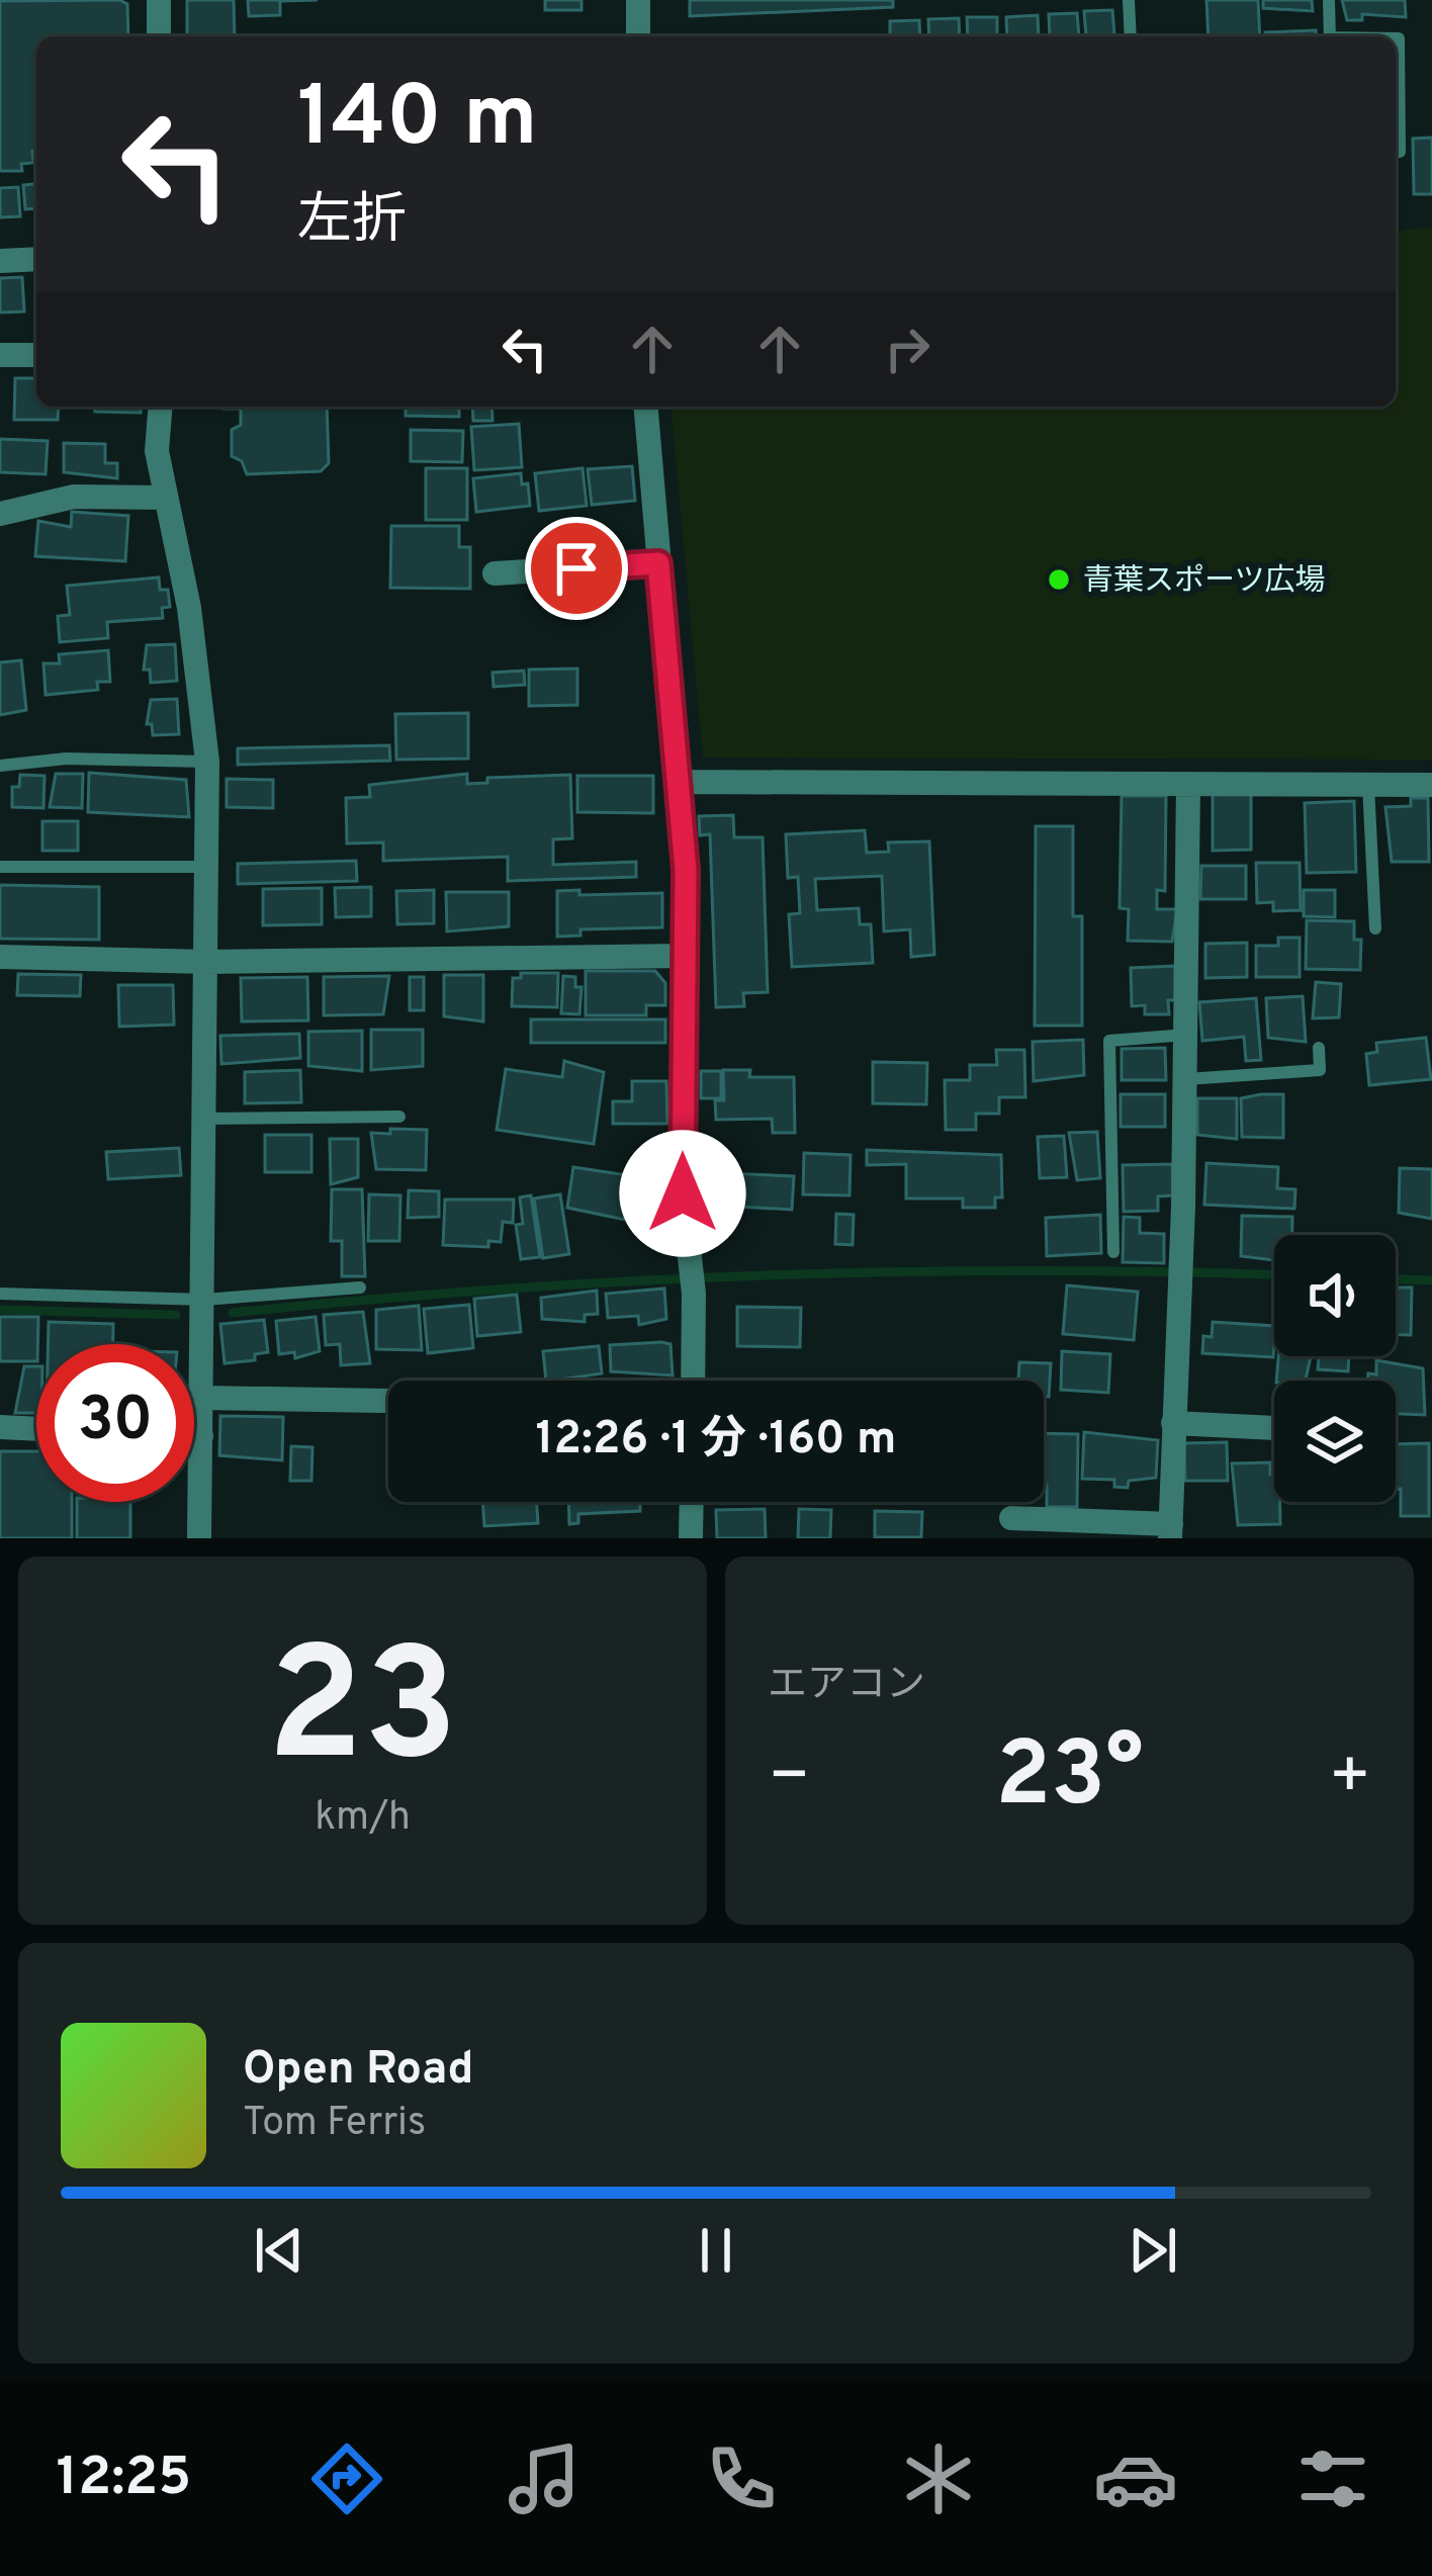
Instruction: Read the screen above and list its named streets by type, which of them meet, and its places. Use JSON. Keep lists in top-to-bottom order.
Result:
{
  "places": ["青葉スポーツ広場"],
  "page": {
    "turn": ["140 m", "左折"],
    "limit": "30",
    "trip": "12:26 · 1 分 · 160 m",
    "tile": [
      ["23", "km/h"],
      "エアコン"
    ],
    "heat": ["−", "23°", "+"],
    "song": ["Open Road", "Tom Ferris"],
    "tabs": "12:25"
  }
}
